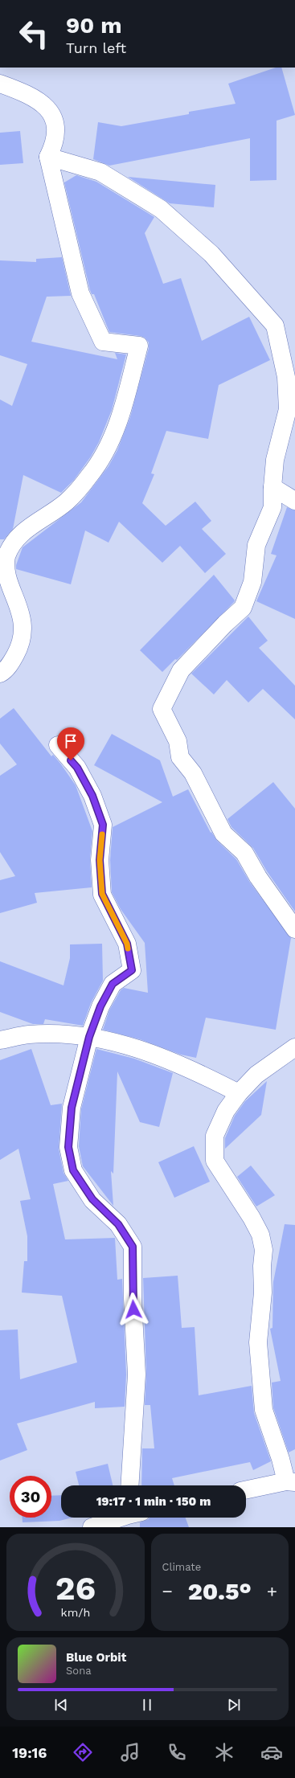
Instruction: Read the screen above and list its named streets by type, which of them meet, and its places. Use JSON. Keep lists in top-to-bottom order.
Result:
{
  "page": {
    "turn": ["90 m", "Turn left"],
    "limit": "30",
    "trip": "19:17 · 1 min · 150 m",
    "tile": "Climate",
    "heat": ["−", "20.5°", "+"],
    "song": ["Blue Orbit", "Sona"],
    "tabs": "19:16",
    "gauge": ["26", "km/h"]
  }
}
